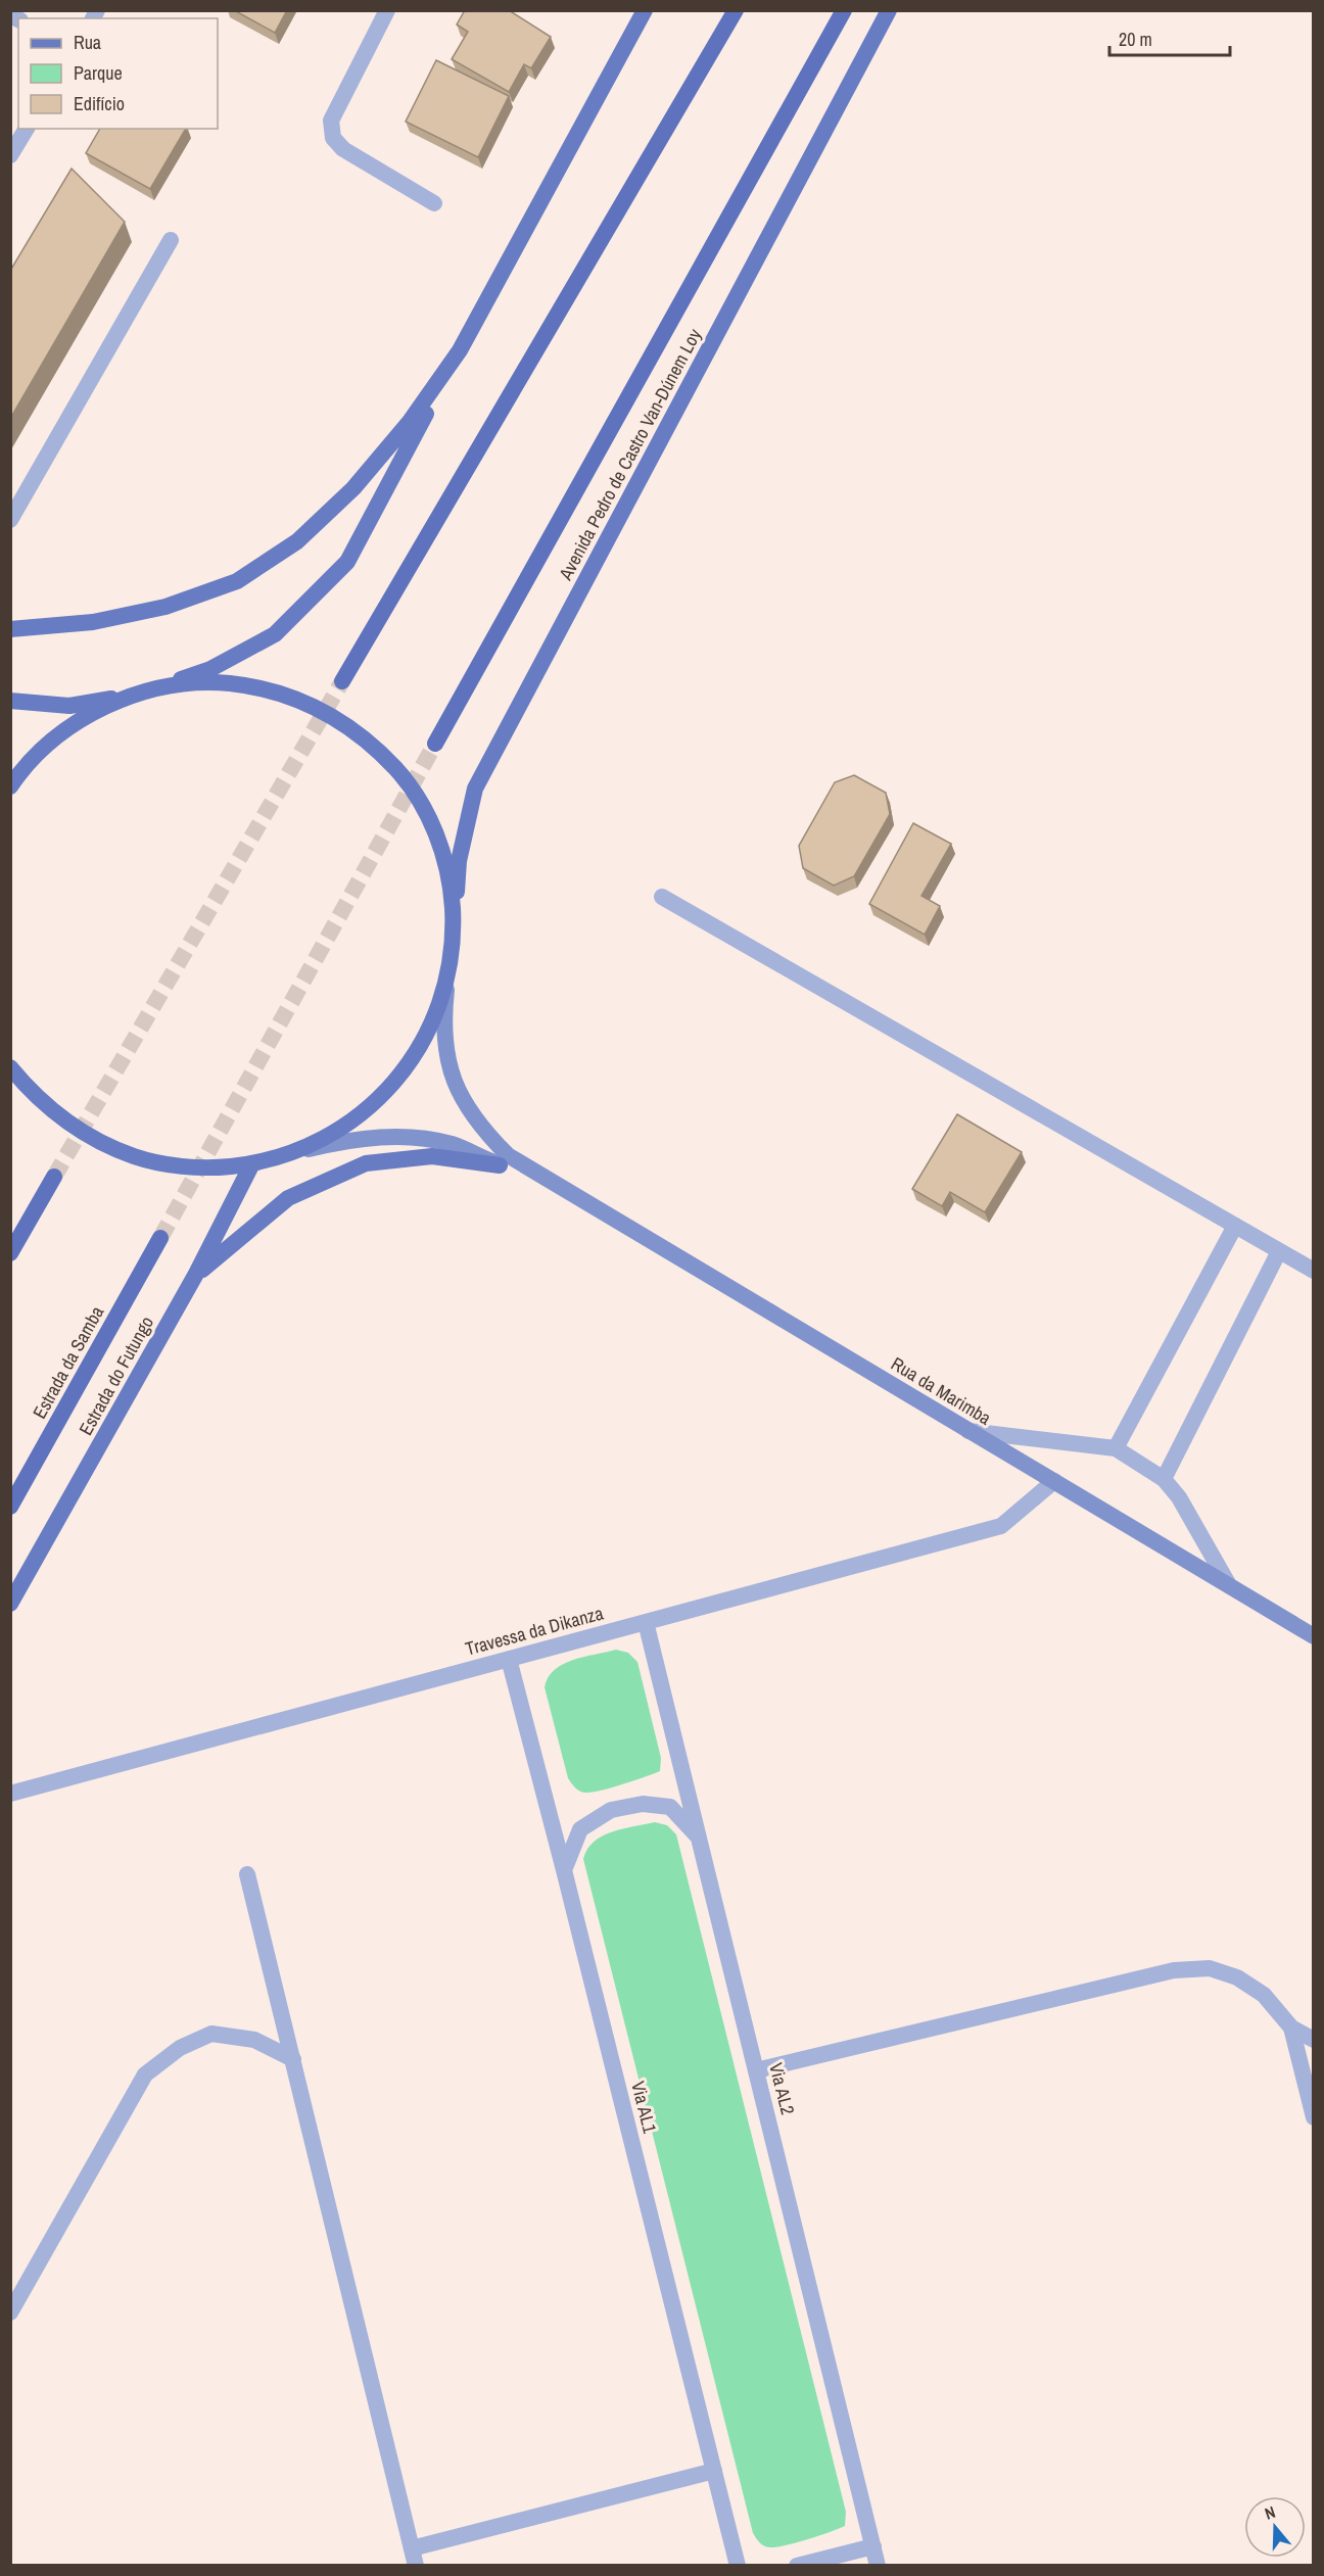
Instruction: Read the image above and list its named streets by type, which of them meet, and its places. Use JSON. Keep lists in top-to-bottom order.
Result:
{
  "streets": {
    "highway": ["Avenida Pedro de Castro Van-Dúnem Loy", "Estrada da Samba"],
    "main road": ["Estrada do Futungo", "Rua da Marimba"],
    "street": ["Travessa da Dikanza", "Via AL2", "Via AL1"]
  },
  "crossings": [
    ["Rua da Marimba", "Travessa da Dikanza"],
    ["Travessa da Dikanza", "Via AL2"],
    ["Travessa da Dikanza", "Via AL1"]
  ],
  "legend": ["Rua", "Parque", "Edifício"],
  "scale_bar": "20 m",
  "north": "top"
}
